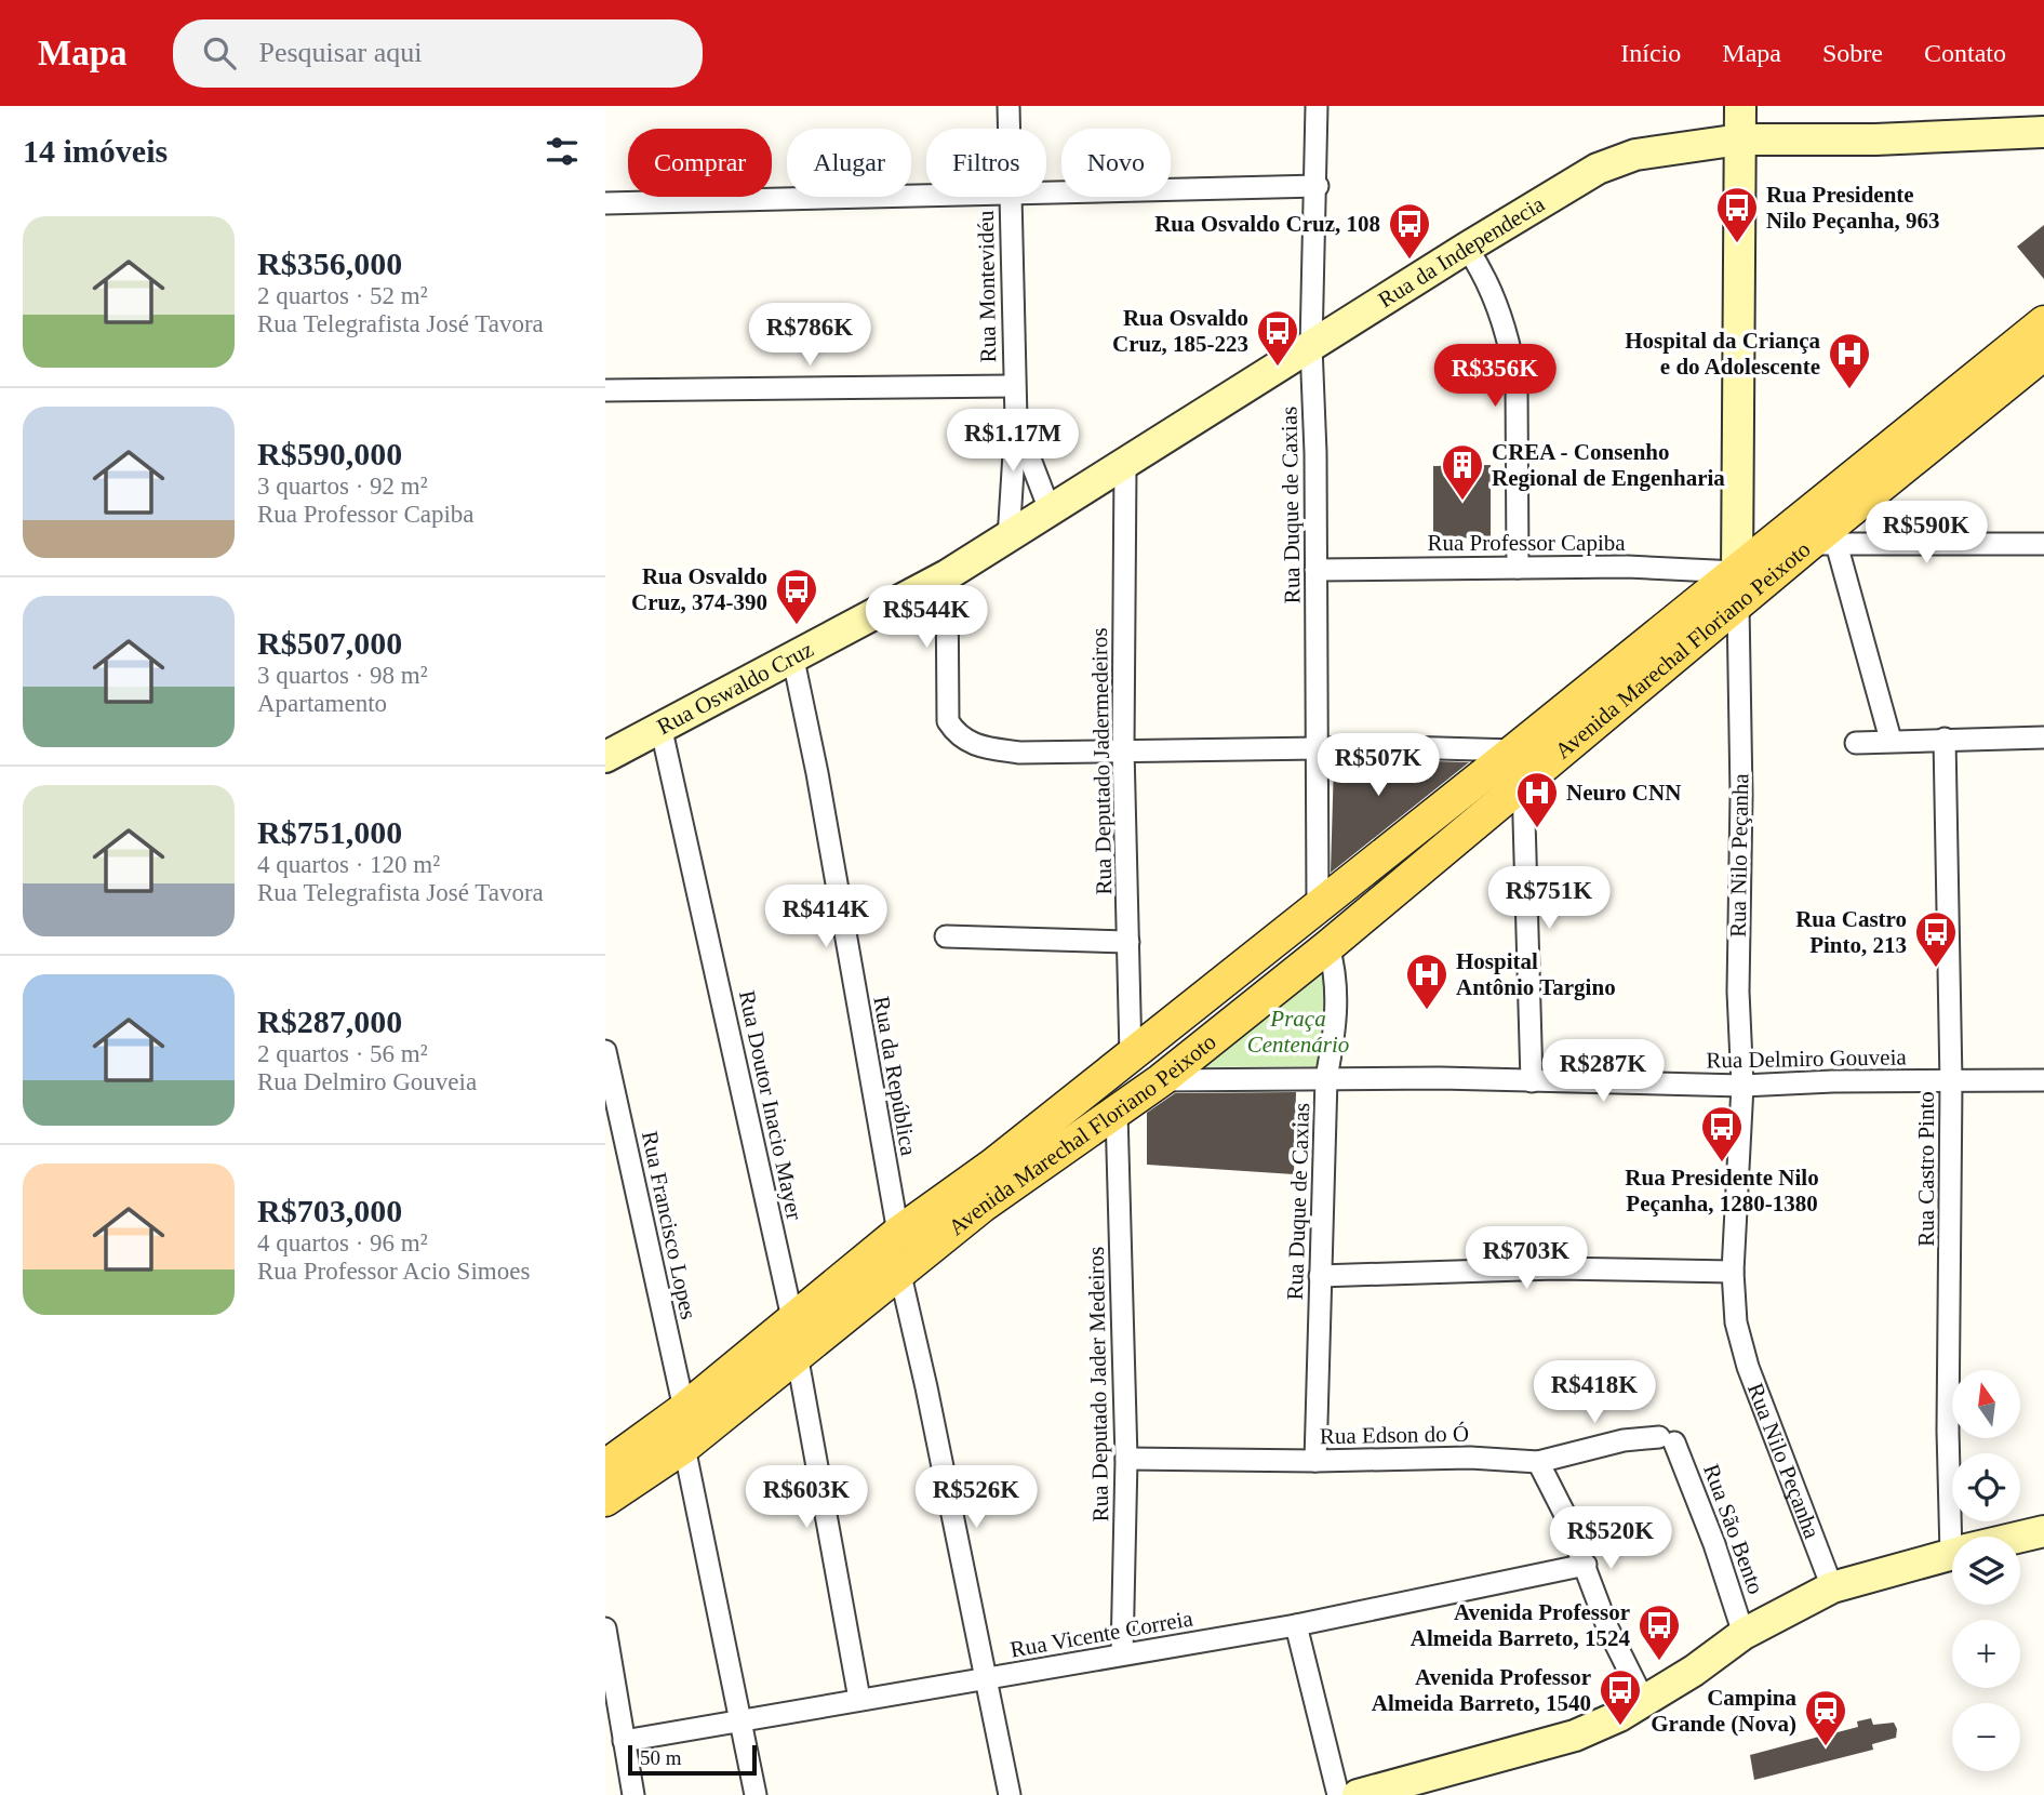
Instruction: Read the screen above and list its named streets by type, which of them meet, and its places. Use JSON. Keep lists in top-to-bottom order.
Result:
{
  "streets": {
    "main road": ["Avenida Marechal Floriano Peixoto", "Rua Nilo Peçanha"],
    "street": [
      "Rua da Independecia",
      "Rua Montevidéu",
      "Rua Duque de Caxias",
      "Rua Professor Capiba",
      "Rua Oswaldo Cruz",
      "Rua Deputado Jadermedeiros",
      "Rua Delmiro Gouveia",
      "Rua da República",
      "Rua Doutor Inacio Mayer",
      "Rua Castro Pinto",
      "Rua Francisco Lopes",
      "Rua Deputado Jader Medeiros",
      "Rua Edson do Ó",
      "Rua São Bento",
      "Rua Vicente Correia"
    ]
  },
  "crossings": [
    ["Rua da Independecia", "Rua Montevidéu"],
    ["Rua da Independecia", "Rua Duque de Caxias"],
    ["Rua da Independecia", "Rua Oswaldo Cruz"],
    ["Rua da Independecia", "Rua Deputado Jadermedeiros"],
    ["Rua da Independecia", "Rua Nilo Peçanha"],
    ["Rua Duque de Caxias", "Rua Professor Capiba"],
    ["Rua Duque de Caxias", "Avenida Marechal Floriano Peixoto"],
    ["Rua Duque de Caxias", "Rua Delmiro Gouveia"],
    ["Rua Duque de Caxias", "Rua Edson do Ó"],
    ["Rua Professor Capiba", "Avenida Marechal Floriano Peixoto"],
    ["Rua Professor Capiba", "Rua Nilo Peçanha"],
    ["Avenida Marechal Floriano Peixoto", "Rua Deputado Jadermedeiros"],
    ["Avenida Marechal Floriano Peixoto", "Rua Nilo Peçanha"],
    ["Avenida Marechal Floriano Peixoto", "Rua Delmiro Gouveia"],
    ["Avenida Marechal Floriano Peixoto", "Rua da República"],
    ["Avenida Marechal Floriano Peixoto", "Rua Doutor Inacio Mayer"],
    ["Avenida Marechal Floriano Peixoto", "Rua Francisco Lopes"],
    ["Avenida Marechal Floriano Peixoto", "Rua Deputado Jader Medeiros"],
    ["Rua Oswaldo Cruz", "Rua da República"],
    ["Rua Oswaldo Cruz", "Rua Doutor Inacio Mayer"],
    ["Rua Nilo Peçanha", "Rua Delmiro Gouveia"],
    ["Rua Delmiro Gouveia", "Rua Castro Pinto"],
    ["Rua Deputado Jader Medeiros", "Rua Edson do Ó"],
    ["Rua Deputado Jader Medeiros", "Rua Vicente Correia"],
    ["Rua Edson do Ó", "Rua São Bento"]
  ],
  "parks": ["Praça Centenário"],
  "places": {
    "bus stop": [
      "Rua Presidente Nilo Peçanha, 963",
      "Rua Osvaldo Cruz, 108",
      "Rua Osvaldo Cruz, 185-223",
      "Rua Osvaldo Cruz, 374-390",
      "Rua Castro Pinto, 213",
      "Rua Presidente Nilo Peçanha, 1280-1380",
      "Avenida Professor Almeida Barreto, 1524",
      "Avenida Professor Almeida Barreto, 1540"
    ],
    "hospital": ["Hospital da Criança e do Adolescente", "Neuro CNN", "Hospital Antônio Targino"],
    "building": ["CREA - Consenho Regional de Engenharia"],
    "station": ["Campina Grande (Nova)"]
  },
  "scale_bar": "50 m",
  "north": "top",
  "page": {
    "header": "Mapa",
    "search": "Pesquisar aqui",
    "nav": [
      "Início",
      "Mapa",
      "Sobre",
      "Contato"
    ],
    "heading": "14 imóveis",
    "chip": [
      "Comprar",
      "Alugar",
      "Filtros",
      "Novo"
    ],
    "list": [
      {
        "name": "R$356,000",
        "note": "2 quartos · 52 m² · Rua Telegrafista José Tavora"
      },
      {
        "name": "R$590,000",
        "note": "3 quartos · 92 m² · Rua Professor Capiba"
      },
      {
        "name": "R$507,000",
        "note": "3 quartos · 98 m² · Apartamento"
      },
      {
        "name": "R$751,000",
        "note": "4 quartos · 120 m² · Rua Telegrafista José Tavora"
      },
      {
        "name": "R$287,000",
        "note": "2 quartos · 56 m² · Rua Delmiro Gouveia"
      },
      {
        "name": "R$703,000",
        "note": "4 quartos · 96 m² · Rua Professor Acio Simoes"
      }
    ],
    "price": [
      "R$786K",
      "R$356K",
      "R$1.17M",
      "R$590K",
      "R$544K",
      "R$507K",
      "R$751K",
      "R$414K",
      "R$287K",
      "R$703K",
      "R$418K",
      "R$603K",
      "R$526K",
      "R$520K"
    ],
    "map_buttons": ["+", "−"],
    "scale": "50 m"
  }
}
